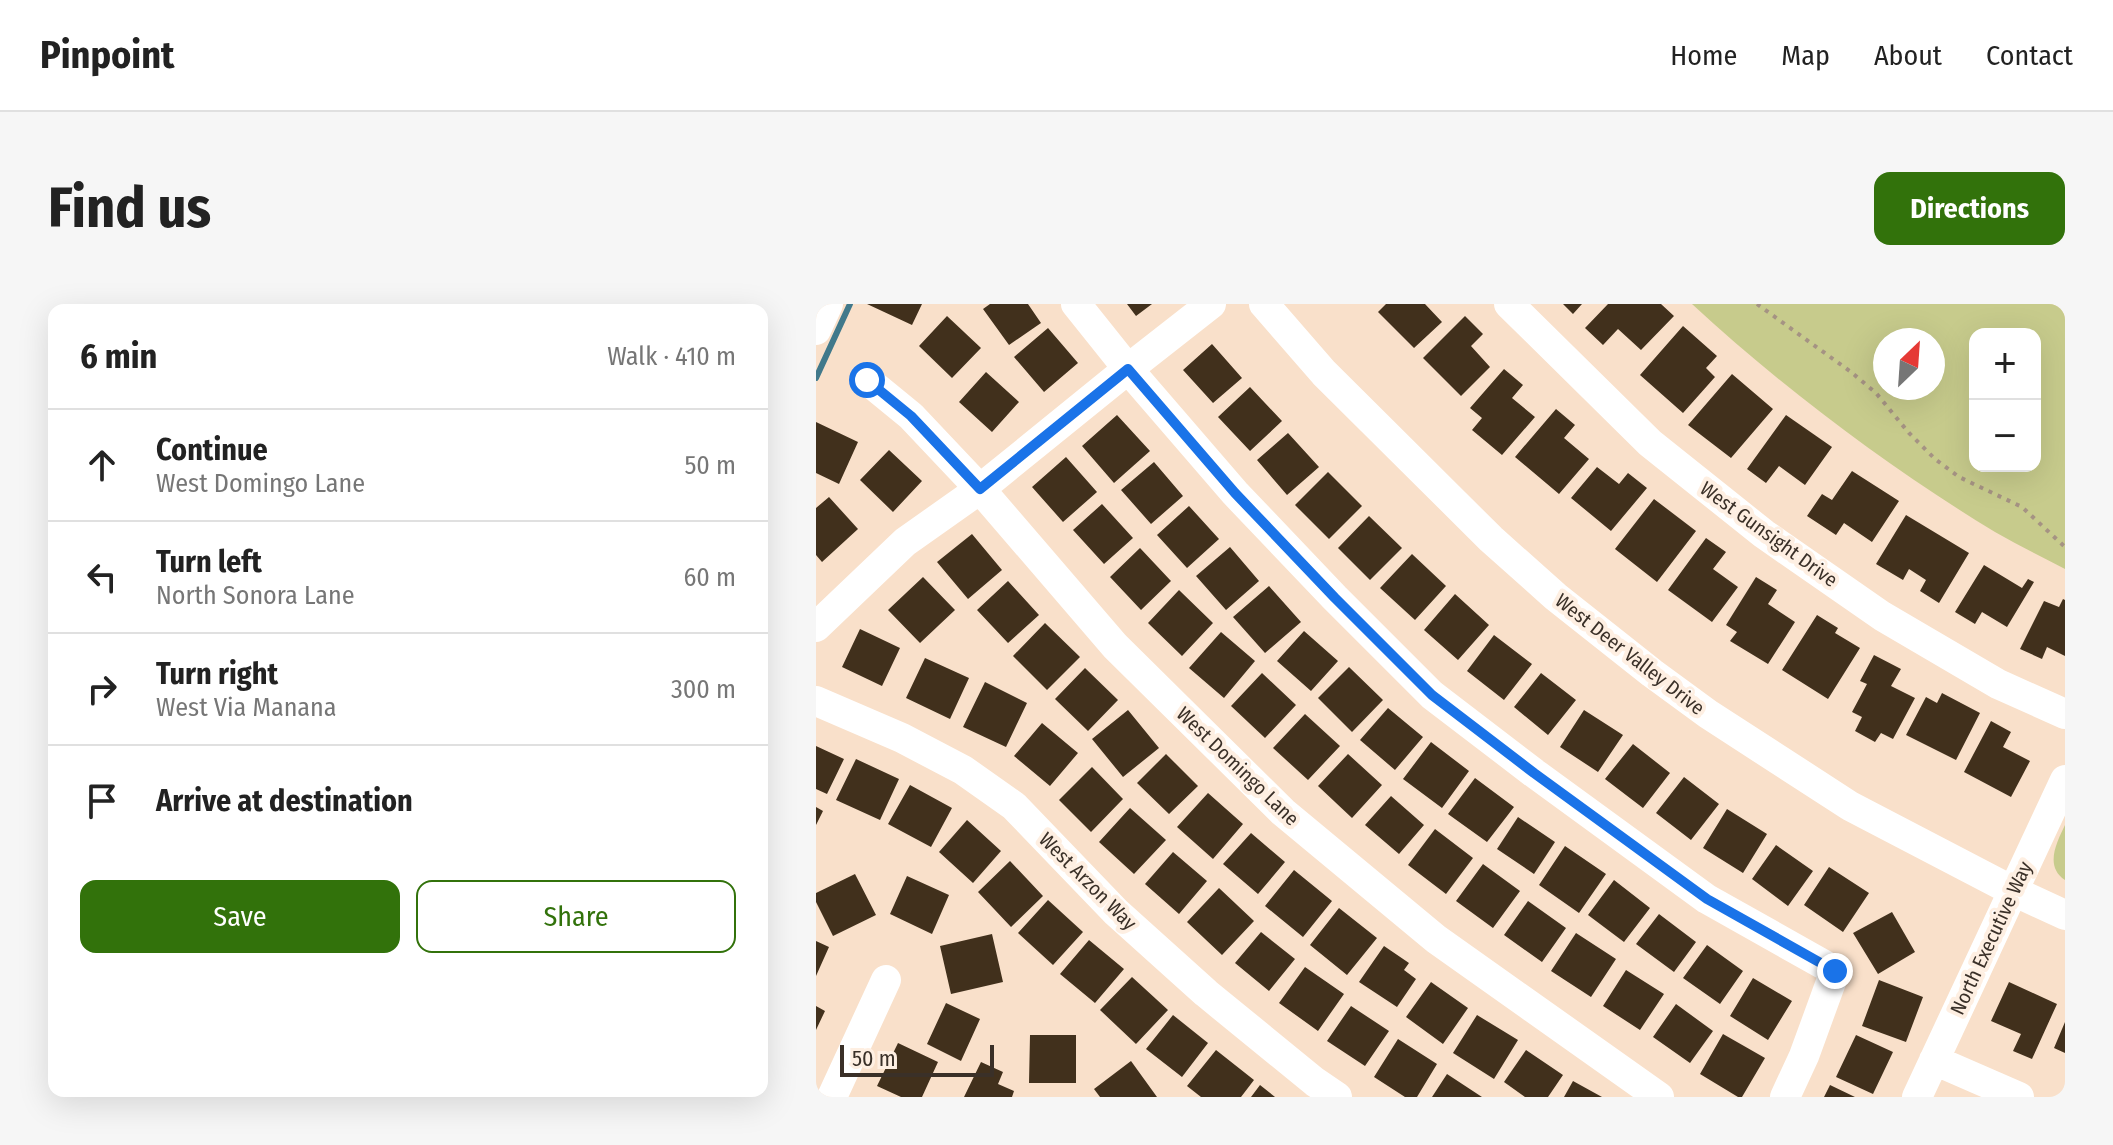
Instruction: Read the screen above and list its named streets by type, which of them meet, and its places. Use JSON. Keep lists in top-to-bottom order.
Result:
{
  "streets": {
    "street": [
      "West Gunsight Drive",
      "West Deer Valley Drive",
      "West Domingo Lane",
      "West Arzon Way",
      "North Executive Way"
    ]
  },
  "crossings": [
    ["West Deer Valley Drive", "North Executive Way"]
  ],
  "scale_bar": "50 m",
  "north": "top right",
  "page": {
    "header": "Pinpoint",
    "nav": [
      "Home",
      "Map",
      "About",
      "Contact"
    ],
    "buttons": [
      "Directions",
      ["Save", "Share"]
    ],
    "title": "Find us",
    "heading": ["6 min", "Walk · 410 m"],
    "map_buttons": ["+", "−"],
    "list": [
      ["Continue", "West Domingo Lane", "50 m"],
      ["Turn left", "North Sonora Lane", "60 m"],
      ["Turn right", "West Via Manana", "300 m"],
      "Arrive at destination"
    ],
    "scale": "50 m"
  }
}
